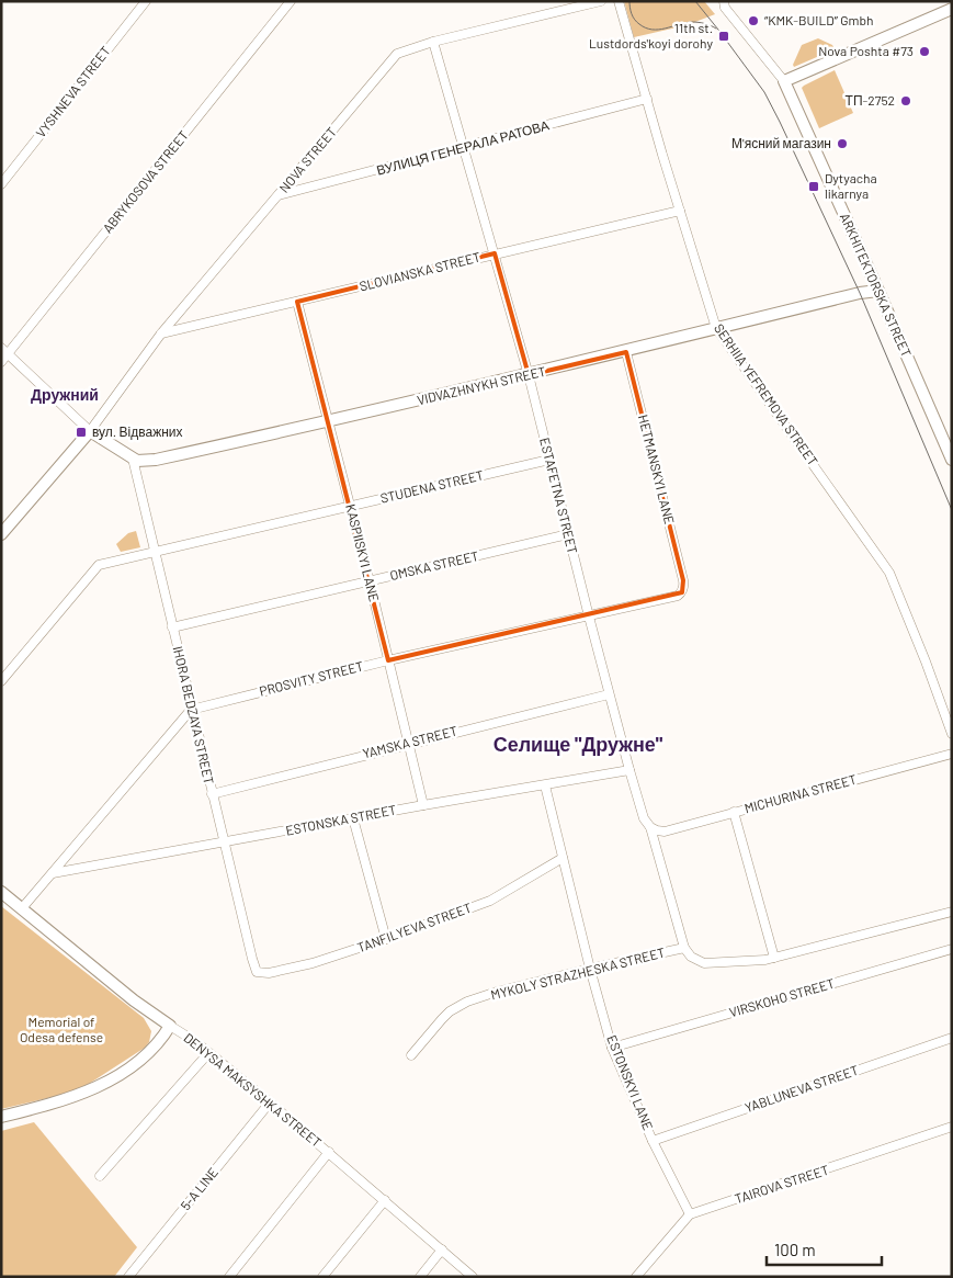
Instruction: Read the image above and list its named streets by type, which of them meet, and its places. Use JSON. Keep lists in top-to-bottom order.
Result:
{
  "streets": {
    "street": [
      "VYSHNEVA STREET",
      "ВУЛИЦЯ ГЕНЕРАЛА РАТОВА",
      "NOVA STREET",
      "ABRYKOSOVA STREET",
      "SLOVIANSKA STREET",
      "ARKHITEKTORSKA STREET",
      "VIDVAZHNYKH STREET",
      "SERHIIA YEFREMOVA STREET",
      "HETMANSKYI LANE",
      "STUDENA STREET",
      "ESTAFETNA STREET",
      "KASPIISKYI LANE",
      "OMSKA STREET",
      "PROSVITY STREET",
      "IHORA BEDZAYA STREET",
      "YAMSKA STREET",
      "MICHURINA STREET",
      "ESTONSKA STREET",
      "TANFILYEVA STREET",
      "MYKOLY STRAZHESKA STREET",
      "VIRSKOHO STREET",
      "ESTONSKYI LANE",
      "YABLUNEVA STREET",
      "DENYSA MAKSYSHKA STREET",
      "TAIROVA STREET",
      "5-A LINE"
    ]
  },
  "crossings": [
    ["ВУЛИЦЯ ГЕНЕРАЛА РАТОВА", "NOVA STREET"],
    ["ВУЛИЦЯ ГЕНЕРАЛА РАТОВА", "SERHIIA YEFREMOVA STREET"],
    ["ВУЛИЦЯ ГЕНЕРАЛА РАТОВА", "ESTAFETNA STREET"],
    ["NOVA STREET", "SLOVIANSKA STREET"],
    ["NOVA STREET", "ESTAFETNA STREET"],
    ["SLOVIANSKA STREET", "SERHIIA YEFREMOVA STREET"],
    ["SLOVIANSKA STREET", "ESTAFETNA STREET"],
    ["SLOVIANSKA STREET", "KASPIISKYI LANE"],
    ["ARKHITEKTORSKA STREET", "VIDVAZHNYKH STREET"],
    ["VIDVAZHNYKH STREET", "SERHIIA YEFREMOVA STREET"],
    ["VIDVAZHNYKH STREET", "HETMANSKYI LANE"],
    ["VIDVAZHNYKH STREET", "ESTAFETNA STREET"],
    ["VIDVAZHNYKH STREET", "KASPIISKYI LANE"],
    ["VIDVAZHNYKH STREET", "IHORA BEDZAYA STREET"],
    ["HETMANSKYI LANE", "PROSVITY STREET"],
    ["STUDENA STREET", "ESTAFETNA STREET"],
    ["STUDENA STREET", "KASPIISKYI LANE"],
    ["STUDENA STREET", "IHORA BEDZAYA STREET"],
    ["ESTAFETNA STREET", "OMSKA STREET"],
    ["ESTAFETNA STREET", "PROSVITY STREET"],
    ["ESTAFETNA STREET", "YAMSKA STREET"],
    ["ESTAFETNA STREET", "MICHURINA STREET"],
    ["ESTAFETNA STREET", "ESTONSKA STREET"],
    ["ESTAFETNA STREET", "MYKOLY STRAZHESKA STREET"],
    ["KASPIISKYI LANE", "OMSKA STREET"],
    ["KASPIISKYI LANE", "PROSVITY STREET"],
    ["KASPIISKYI LANE", "YAMSKA STREET"],
    ["KASPIISKYI LANE", "ESTONSKA STREET"],
    ["OMSKA STREET", "IHORA BEDZAYA STREET"],
    ["PROSVITY STREET", "IHORA BEDZAYA STREET"],
    ["IHORA BEDZAYA STREET", "YAMSKA STREET"],
    ["IHORA BEDZAYA STREET", "ESTONSKA STREET"],
    ["IHORA BEDZAYA STREET", "TANFILYEVA STREET"],
    ["ESTONSKA STREET", "ESTONSKYI LANE"],
    ["TANFILYEVA STREET", "ESTONSKYI LANE"],
    ["MYKOLY STRAZHESKA STREET", "ESTONSKYI LANE"],
    ["VIRSKOHO STREET", "ESTONSKYI LANE"],
    ["ESTONSKYI LANE", "YABLUNEVA STREET"],
    ["ESTONSKYI LANE", "TAIROVA STREET"],
    ["DENYSA MAKSYSHKA STREET", "5-A LINE"]
  ],
  "districts": ["Дружний", "Селище \"Дружне\""],
  "parks": ["Memorial of Odesa defense"],
  "places": {
    "other": [
      "“KMK-BUILD” Gmbh",
      "Nova Poshta #73",
      "ТП-2752",
      "М'ясний магазин"
    ],
    "transit": ["11th st. Lustdords'koyi dorohy", "Dytyacha likarnya", "вул. Відважних"]
  },
  "scale_bar": "100 m"
}
